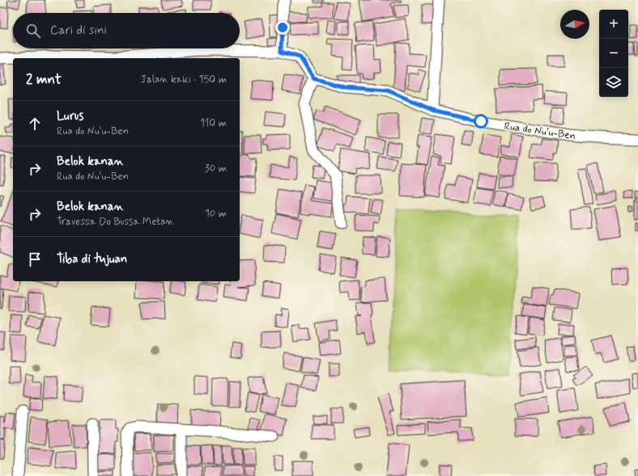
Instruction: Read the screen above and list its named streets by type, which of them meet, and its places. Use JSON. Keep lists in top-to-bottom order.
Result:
{
  "streets": {
    "street": ["Rua do Nu'u-Ben"]
  },
  "north": "right",
  "page": {
    "map_buttons": ["+", "−"],
    "search": "Cari di sini",
    "heading": ["2 mnt", "Jalan kaki · 150 m"],
    "list": [
      ["Lurus", "Rua do Nu'u-Ben", "110 m"],
      ["Belok kanan", "Rua do Nu'u-Ben", "30 m"],
      ["Belok kanan", "Travessa Do Bussa Metan", "10 m"],
      "Tiba di tujuan"
    ]
  }
}
